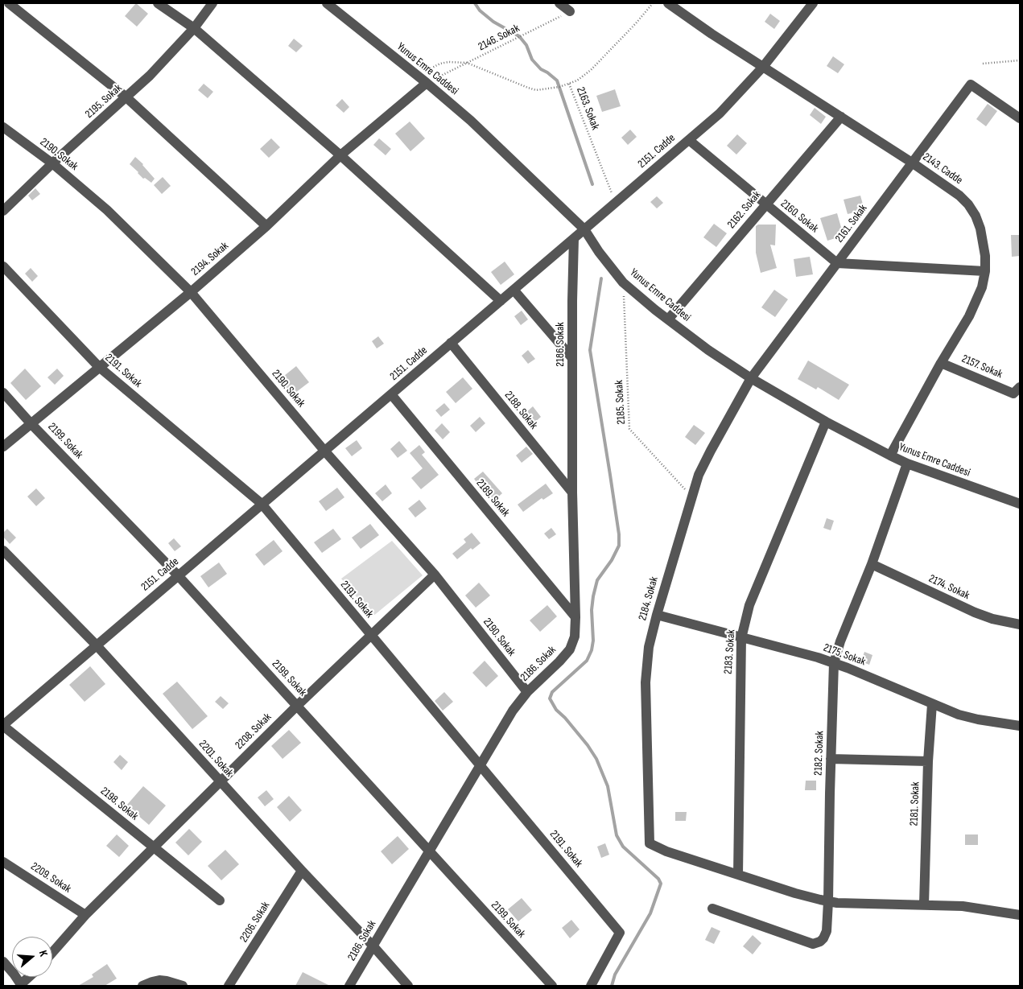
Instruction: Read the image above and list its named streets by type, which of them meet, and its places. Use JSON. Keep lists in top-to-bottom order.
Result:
{
  "streets": {
    "street": [
      "Yunus Emre Caddesi",
      "2195. Sokak",
      "2151. Cadde",
      "2190. Sokak",
      "2143. Cadde",
      "2162. Sokak",
      "2160. Sokak",
      "2161. Sokak",
      "2194. Sokak",
      "2186. Sokak",
      "2157. Sokak",
      "2191. Sokak",
      "2188. Sokak",
      "2199. Sokak",
      "2189. Sokak",
      "2174. Sokak",
      "2184. Sokak",
      "2183. Sokak",
      "2175. Sokak",
      "2208. Sokak",
      "2182. Sokak",
      "2201. Sokak",
      "2198. Sokak",
      "2181. Sokak",
      "2209. Sokak",
      "2206. Sokak"
    ],
    "path": ["2146. Sokak", "2163. Sokak", "2185. Sokak"]
  },
  "crossings": [
    ["2146. Sokak", "Yunus Emre Caddesi"],
    ["2146. Sokak", "2194. Sokak"],
    ["Yunus Emre Caddesi", "2151. Cadde"],
    ["Yunus Emre Caddesi", "2143. Cadde"],
    ["Yunus Emre Caddesi", "2162. Sokak"],
    ["Yunus Emre Caddesi", "2161. Sokak"],
    ["Yunus Emre Caddesi", "2194. Sokak"],
    ["Yunus Emre Caddesi", "2185. Sokak"],
    ["Yunus Emre Caddesi", "2184. Sokak"],
    ["Yunus Emre Caddesi", "2183. Sokak"],
    ["Yunus Emre Caddesi", "2182. Sokak"],
    ["2195. Sokak", "2190. Sokak"],
    ["2163. Sokak", "2151. Cadde"],
    ["2151. Cadde", "2190. Sokak"],
    ["2151. Cadde", "2143. Cadde"],
    ["2151. Cadde", "2160. Sokak"],
    ["2151. Cadde", "2186. Sokak"],
    ["2151. Cadde", "2191. Sokak"],
    ["2151. Cadde", "2188. Sokak"],
    ["2151. Cadde", "2199. Sokak"],
    ["2151. Cadde", "2189. Sokak"],
    ["2151. Cadde", "2201. Sokak"],
    ["2151. Cadde", "2198. Sokak"],
    ["2190. Sokak", "2194. Sokak"],
    ["2190. Sokak", "2186. Sokak"],
    ["2190. Sokak", "2208. Sokak"],
    ["2143. Cadde", "2162. Sokak"],
    ["2143. Cadde", "2161. Sokak"],
    ["2143. Cadde", "2157. Sokak"],
    ["2162. Sokak", "2160. Sokak"],
    ["2160. Sokak", "2161. Sokak"],
    ["2161. Sokak", "2184. Sokak"],
    ["2194. Sokak", "2191. Sokak"],
    ["2194. Sokak", "2199. Sokak"],
    ["2186. Sokak", "2191. Sokak"],
    ["2186. Sokak", "2188. Sokak"],
    ["2186. Sokak", "2199. Sokak"],
    ["2186. Sokak", "2189. Sokak"],
    ["2186. Sokak", "2201. Sokak"],
    ["2191. Sokak", "2208. Sokak"],
    ["2185. Sokak", "2184. Sokak"],
    ["2199. Sokak", "2208. Sokak"],
    ["2174. Sokak", "2182. Sokak"],
    ["2184. Sokak", "2183. Sokak"],
    ["2184. Sokak", "2175. Sokak"],
    ["2183. Sokak", "2175. Sokak"],
    ["2175. Sokak", "2182. Sokak"],
    ["2175. Sokak", "2181. Sokak"],
    ["2208. Sokak", "2201. Sokak"],
    ["2208. Sokak", "2198. Sokak"],
    ["2208. Sokak", "2209. Sokak"],
    ["2201. Sokak", "2206. Sokak"]
  ],
  "north": "right"
}
